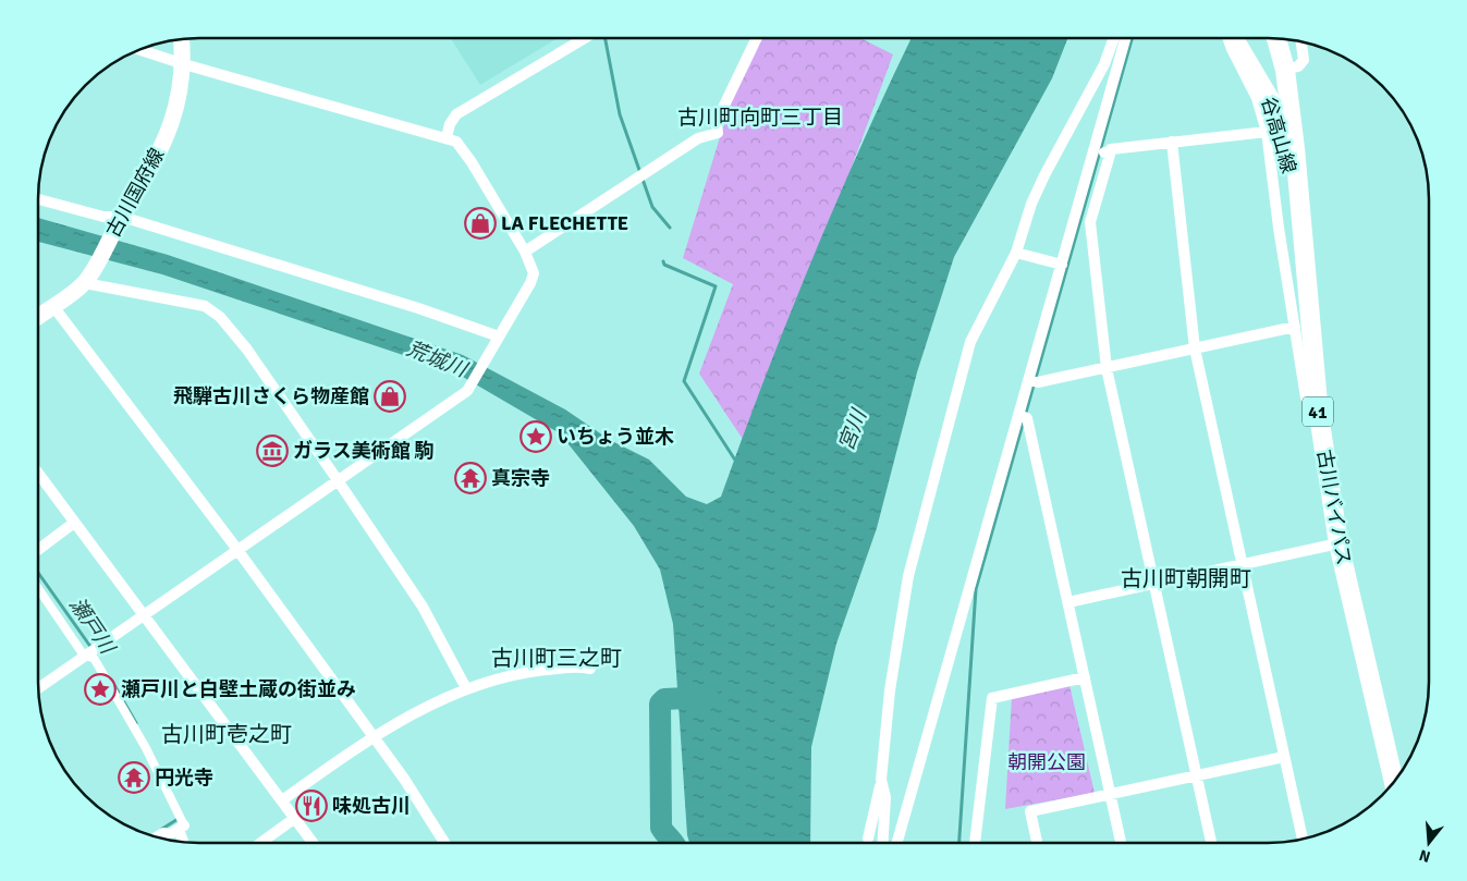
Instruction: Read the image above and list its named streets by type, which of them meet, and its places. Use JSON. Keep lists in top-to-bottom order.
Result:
{
  "streets": {
    "highway": ["41", "古川バイパス"],
    "main road": ["谷高山線", "古川国府線"]
  },
  "crossings": [
    ["谷高山線", "古川バイパス"]
  ],
  "districts": [
    "古川町向町三丁目",
    "古川町朝開町",
    "古川町三之町",
    "古川町壱之町"
  ],
  "water": ["荒城川", "宮川", "瀬戸川"],
  "parks": ["朝開公園"],
  "places": {
    "shop": ["LA FLECHETTE", "飛騨古川さくら物産館"],
    "place": ["いちょう並木", "瀬戸川と白壁土蔵の街並み"],
    "museum": ["ガラス美術館 駒"],
    "temple": ["真宗寺", "円光寺"],
    "restaurant": ["味処古川"]
  },
  "north": "bottom"
}
